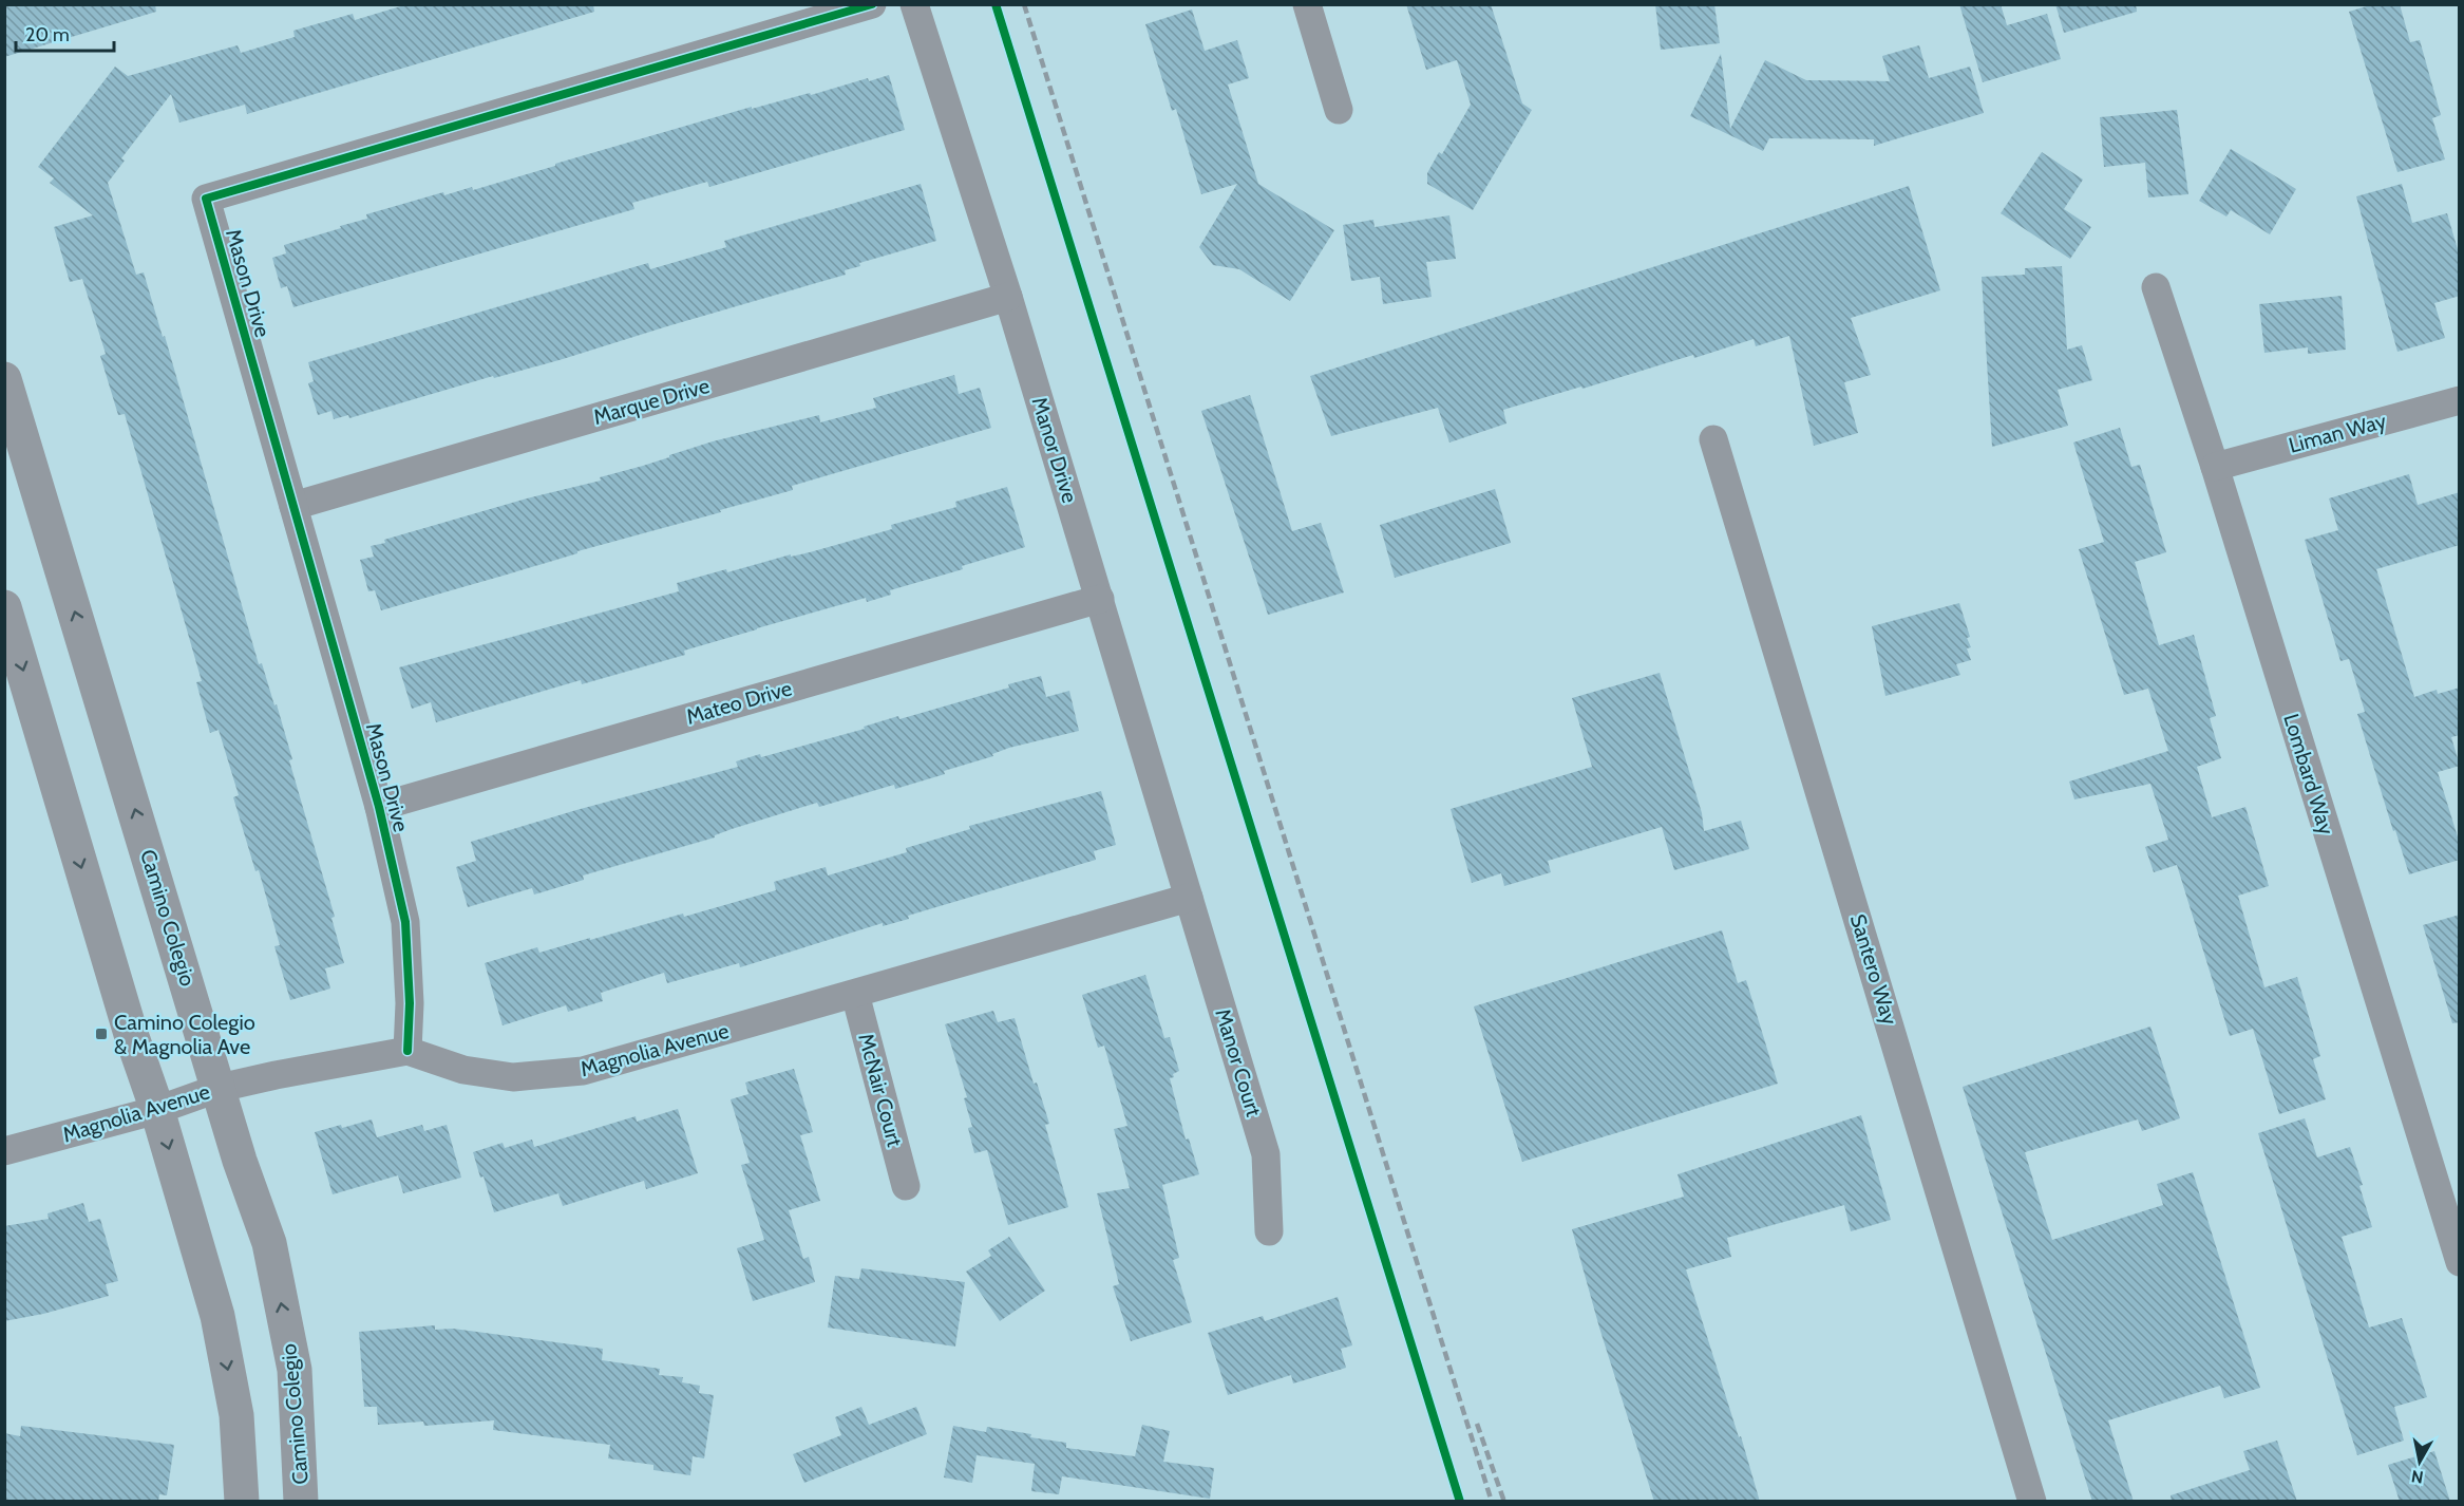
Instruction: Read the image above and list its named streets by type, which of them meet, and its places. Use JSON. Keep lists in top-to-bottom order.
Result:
{
  "streets": {
    "street": [
      "Mason Drive",
      "Marque Drive",
      "Liman Way",
      "Manor Drive",
      "Mateo Drive",
      "Lombard Way",
      "Camino Colegio",
      "Santero Way",
      "Magnolia Avenue",
      "Manor Court",
      "McNair Court"
    ]
  },
  "crossings": [
    ["Mason Drive", "Marque Drive"],
    ["Mason Drive", "Mateo Drive"],
    ["Mason Drive", "Magnolia Avenue"],
    ["Marque Drive", "Manor Drive"],
    ["Liman Way", "Lombard Way"],
    ["Manor Drive", "Mateo Drive"],
    ["Manor Drive", "Magnolia Avenue"],
    ["Manor Drive", "Manor Court"],
    ["Camino Colegio", "Magnolia Avenue"],
    ["Magnolia Avenue", "Manor Court"],
    ["Magnolia Avenue", "McNair Court"]
  ],
  "places": {
    "transit": ["Camino Colegio & Magnolia Ave"]
  },
  "scale_bar": "20 m",
  "north": "bottom"
}
